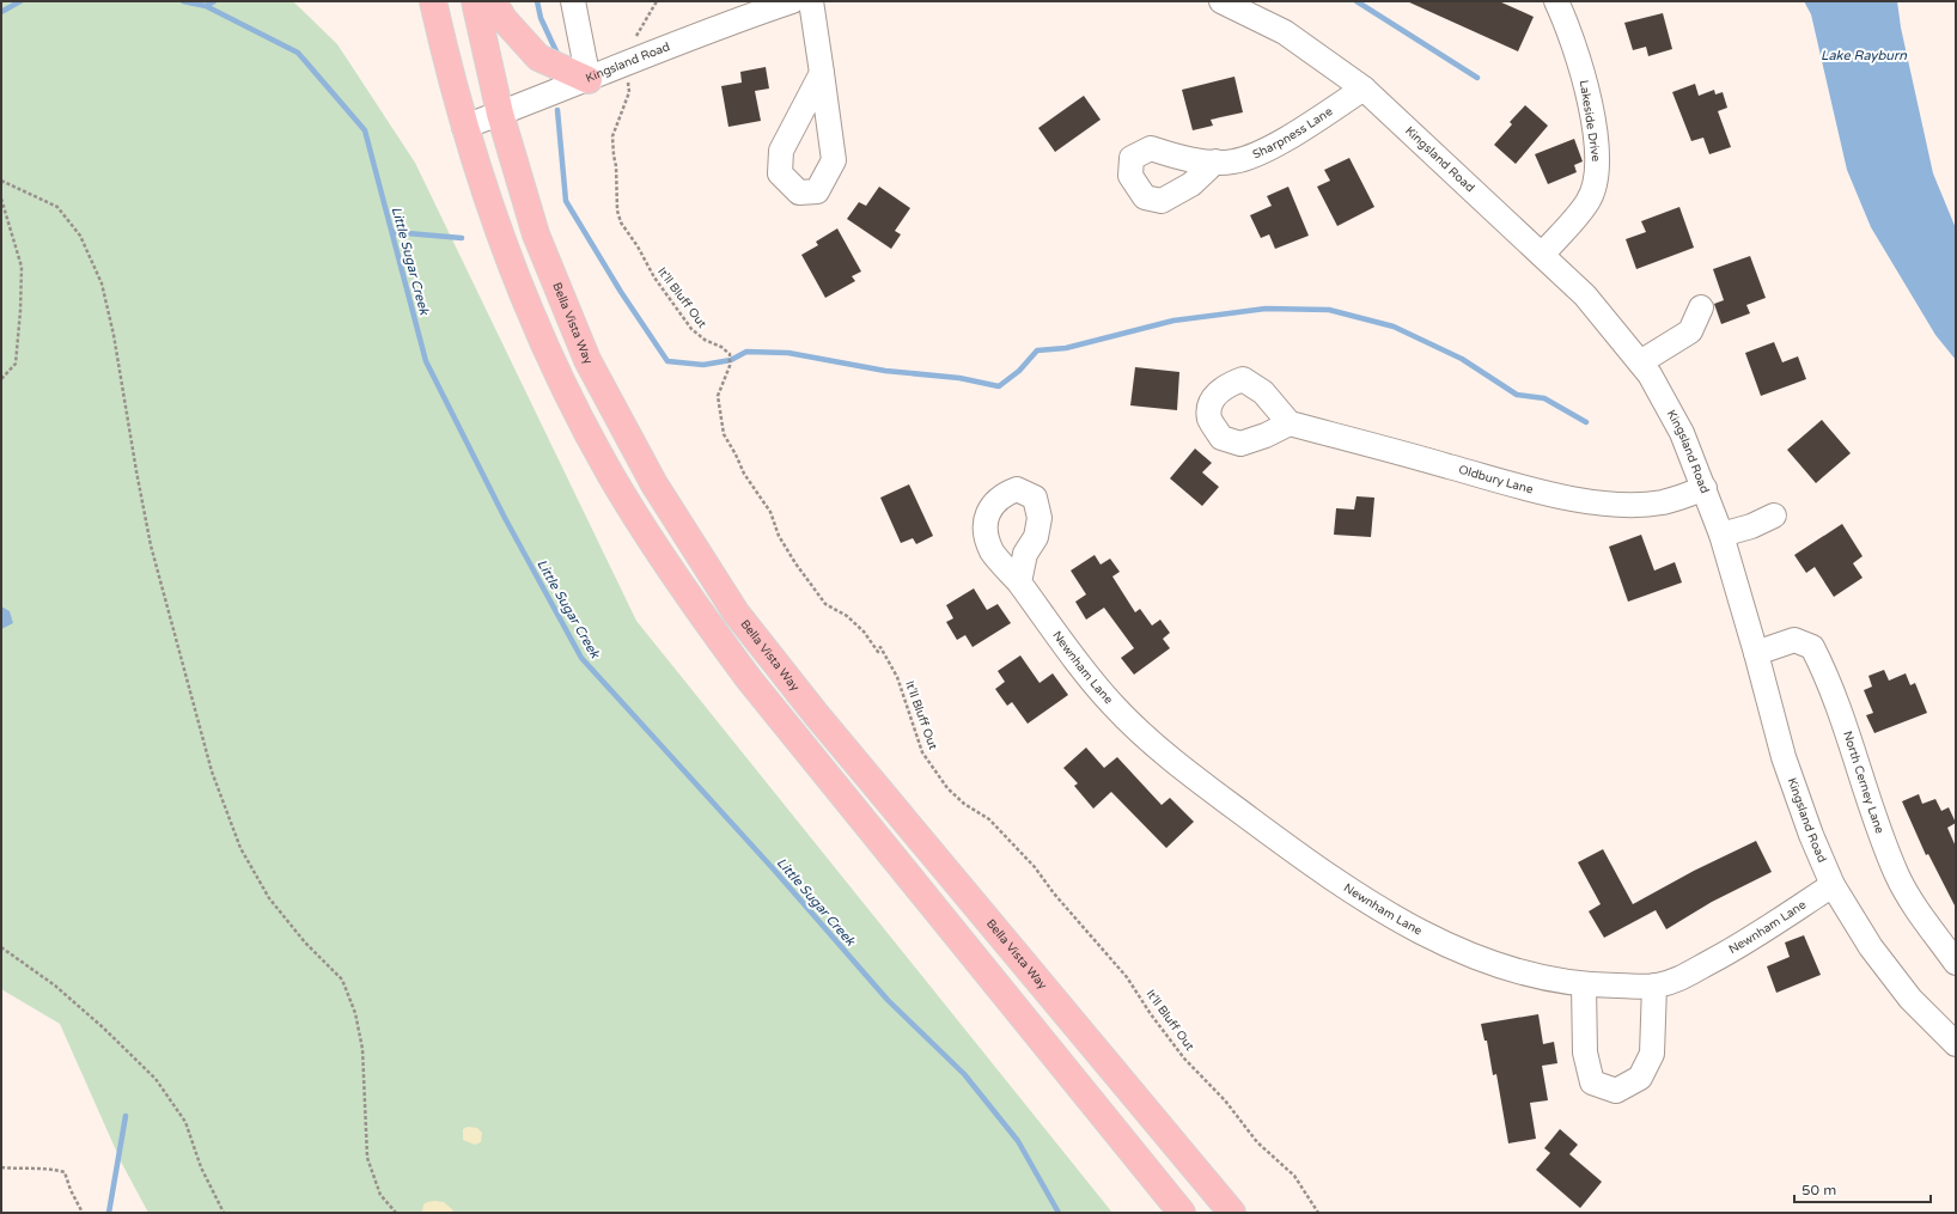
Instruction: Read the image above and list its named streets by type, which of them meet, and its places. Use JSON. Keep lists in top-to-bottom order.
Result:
{
  "streets": {
    "main road": ["Bella Vista Way"],
    "street": [
      "Kingsland Road",
      "Lakeside Drive",
      "Sharpness Lane",
      "Oldbury Lane",
      "Newnham Lane",
      "North Cerney Lane"
    ],
    "path": ["It'll Bluff Out"]
  },
  "crossings": [
    ["Kingsland Road", "Lakeside Drive"],
    ["Kingsland Road", "Sharpness Lane"],
    ["Kingsland Road", "It'll Bluff Out"],
    ["Kingsland Road", "Bella Vista Way"],
    ["Kingsland Road", "Oldbury Lane"],
    ["Kingsland Road", "Newnham Lane"],
    ["Kingsland Road", "North Cerney Lane"]
  ],
  "water": ["Lake Rayburn", "Little Sugar Creek"],
  "scale_bar": "50 m"
}
